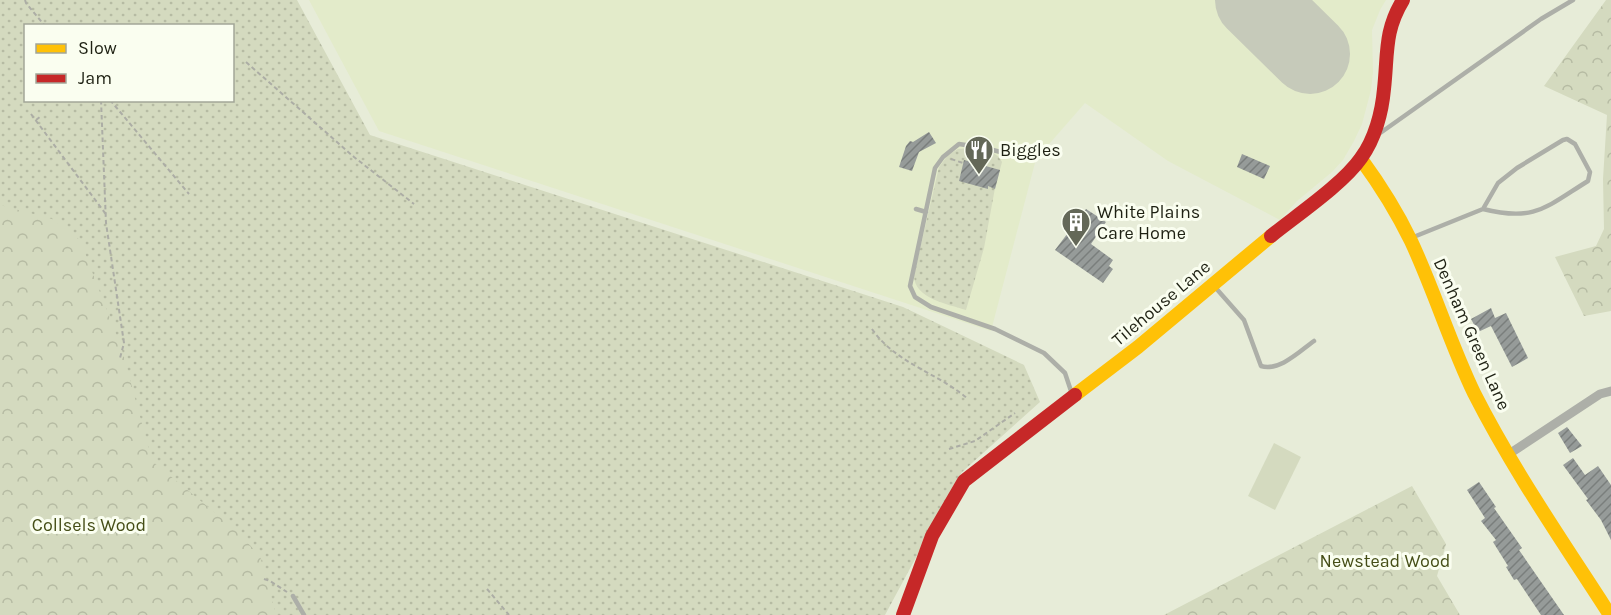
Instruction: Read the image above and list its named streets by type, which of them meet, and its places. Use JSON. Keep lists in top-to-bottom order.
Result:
{
  "streets": {
    "street": ["Tilehouse Lane", "Denham Green Lane"]
  },
  "crossings": [
    ["Tilehouse Lane", "Denham Green Lane"]
  ],
  "parks": ["Collsels Wood", "Newstead Wood"],
  "places": {
    "restaurant": ["Biggles"],
    "building": ["White Plains Care Home"]
  },
  "legend": ["Slow", "Jam"]
}
